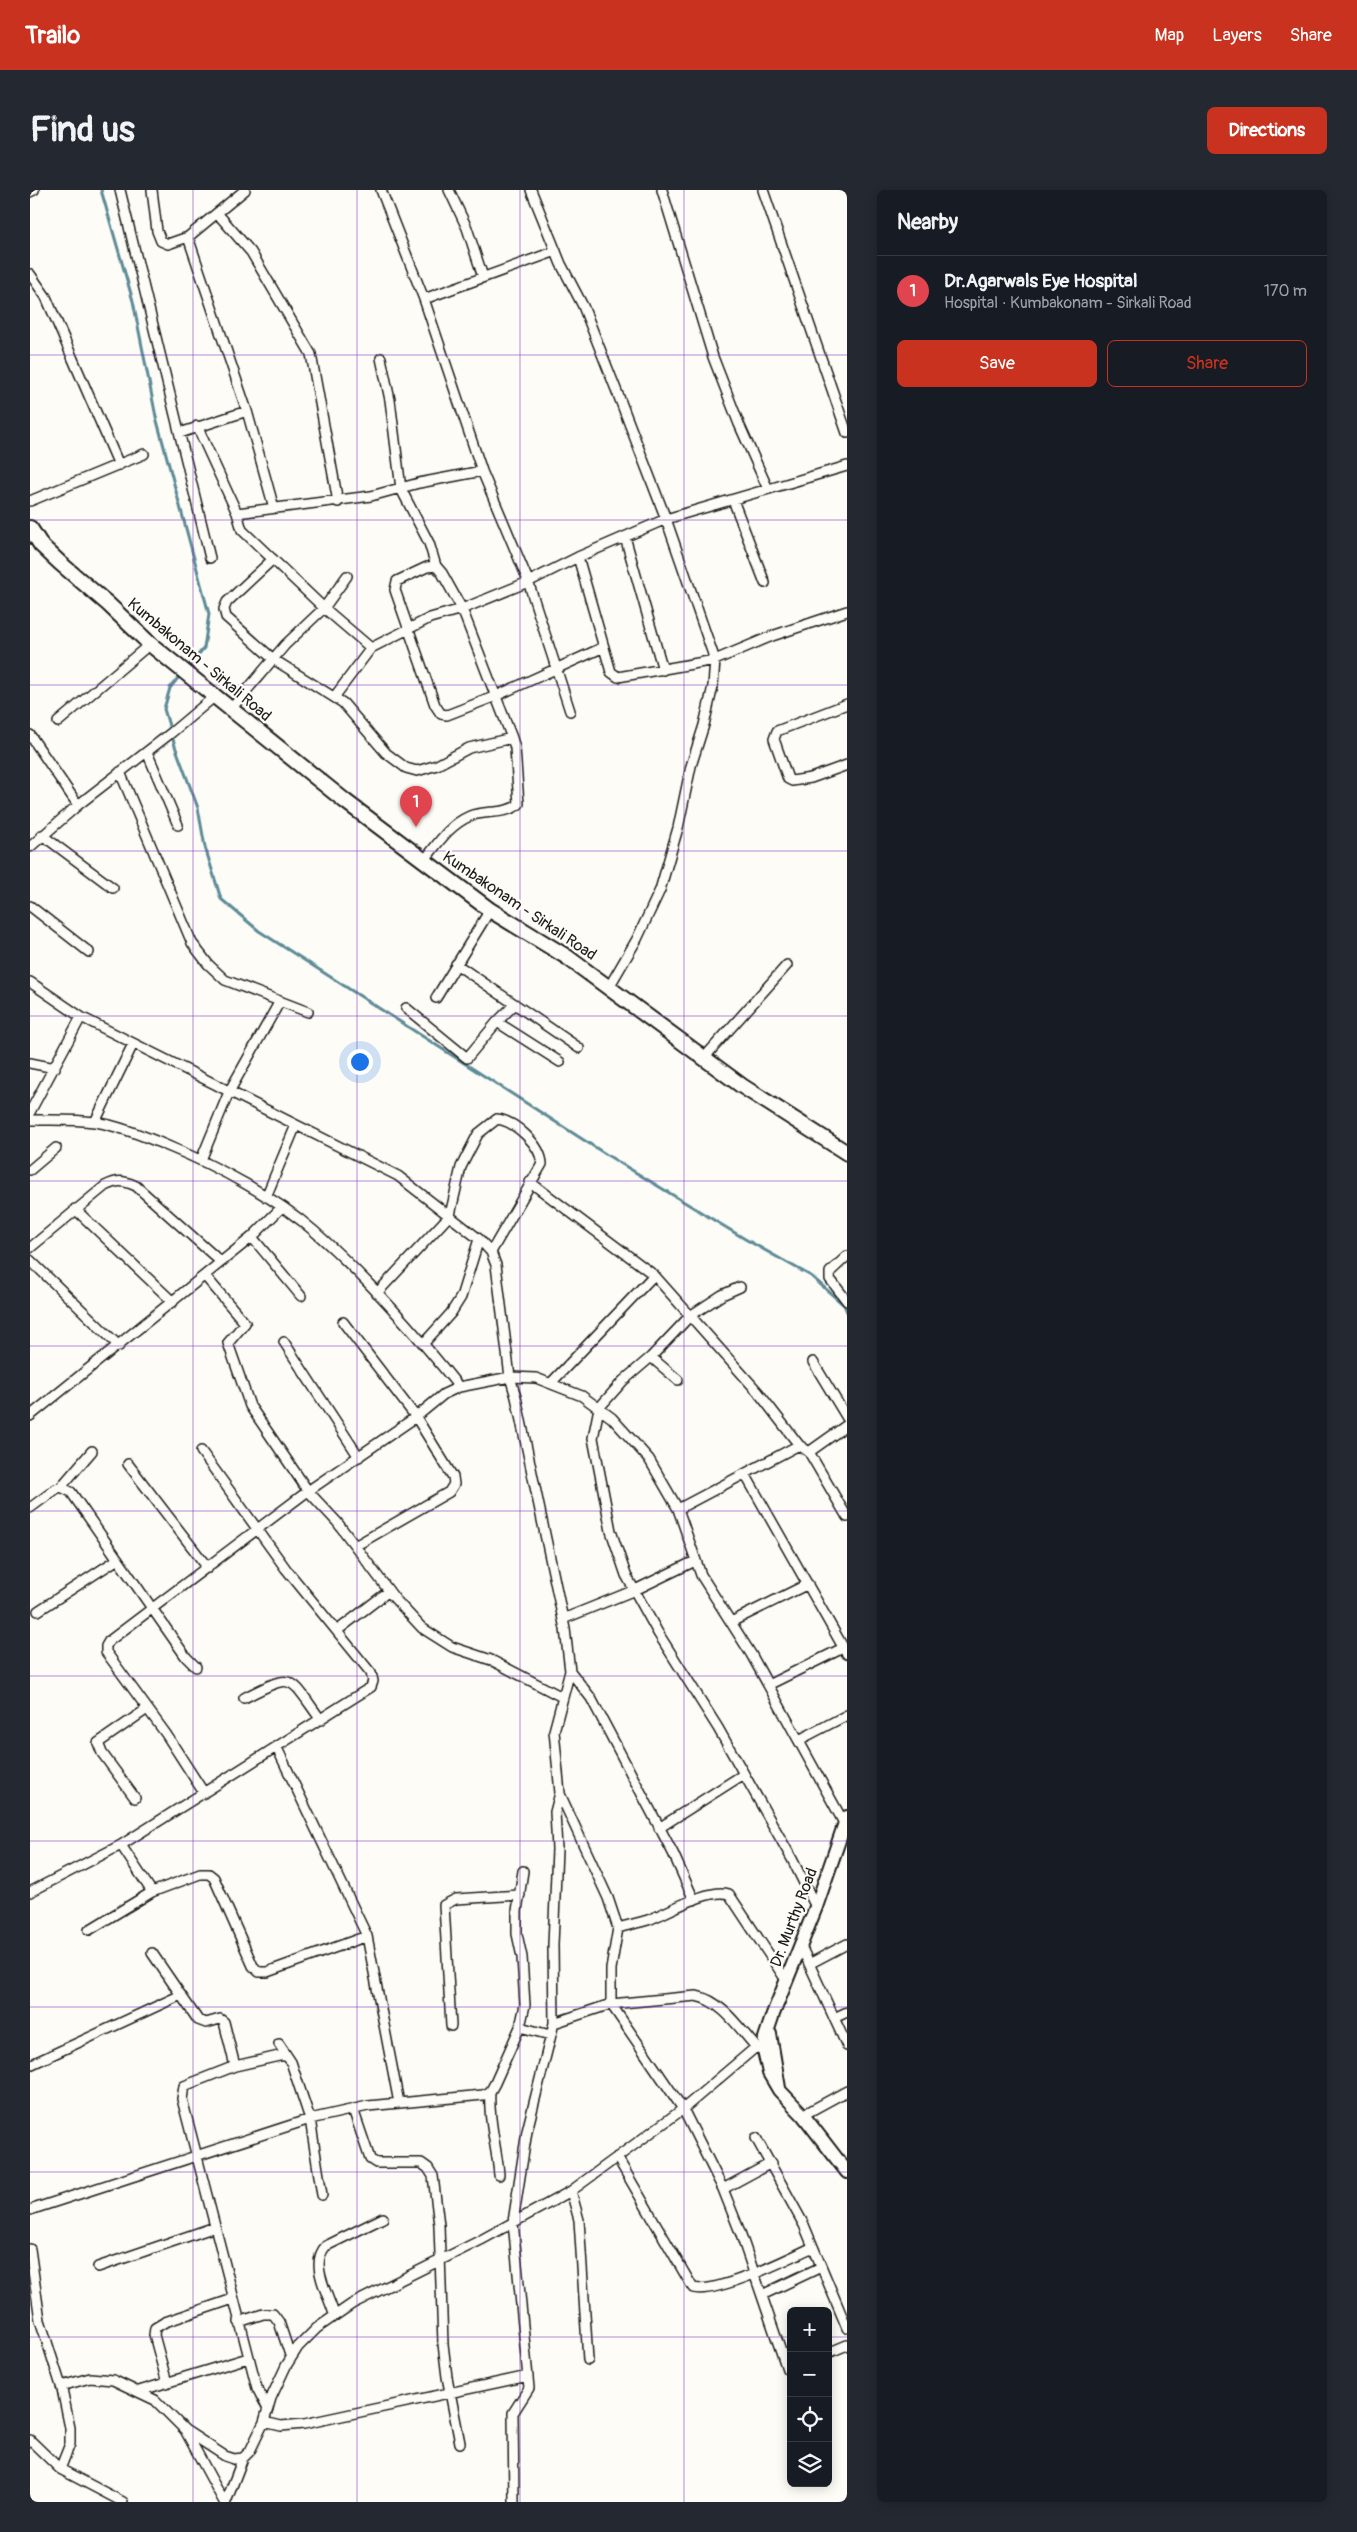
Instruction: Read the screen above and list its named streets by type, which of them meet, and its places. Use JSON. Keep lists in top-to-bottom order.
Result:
{
  "streets": {
    "main road": ["Kumbakonam - Sirkali Road", "Dr. Murthy Road"]
  },
  "page": {
    "header": "Trailo",
    "nav": ["Map", "Layers", "Share"],
    "buttons": [
      "Directions",
      ["Save", "Share"]
    ],
    "title": "Find us",
    "heading": "Nearby",
    "list": [
      {
        "mark": "1",
        "name": "Dr.Agarwals Eye Hospital",
        "note": "Hospital · Kumbakonam - Sirkali Road",
        "value": "170 m"
      }
    ],
    "pins": "1",
    "map_buttons": ["+", "−"]
  }
}
